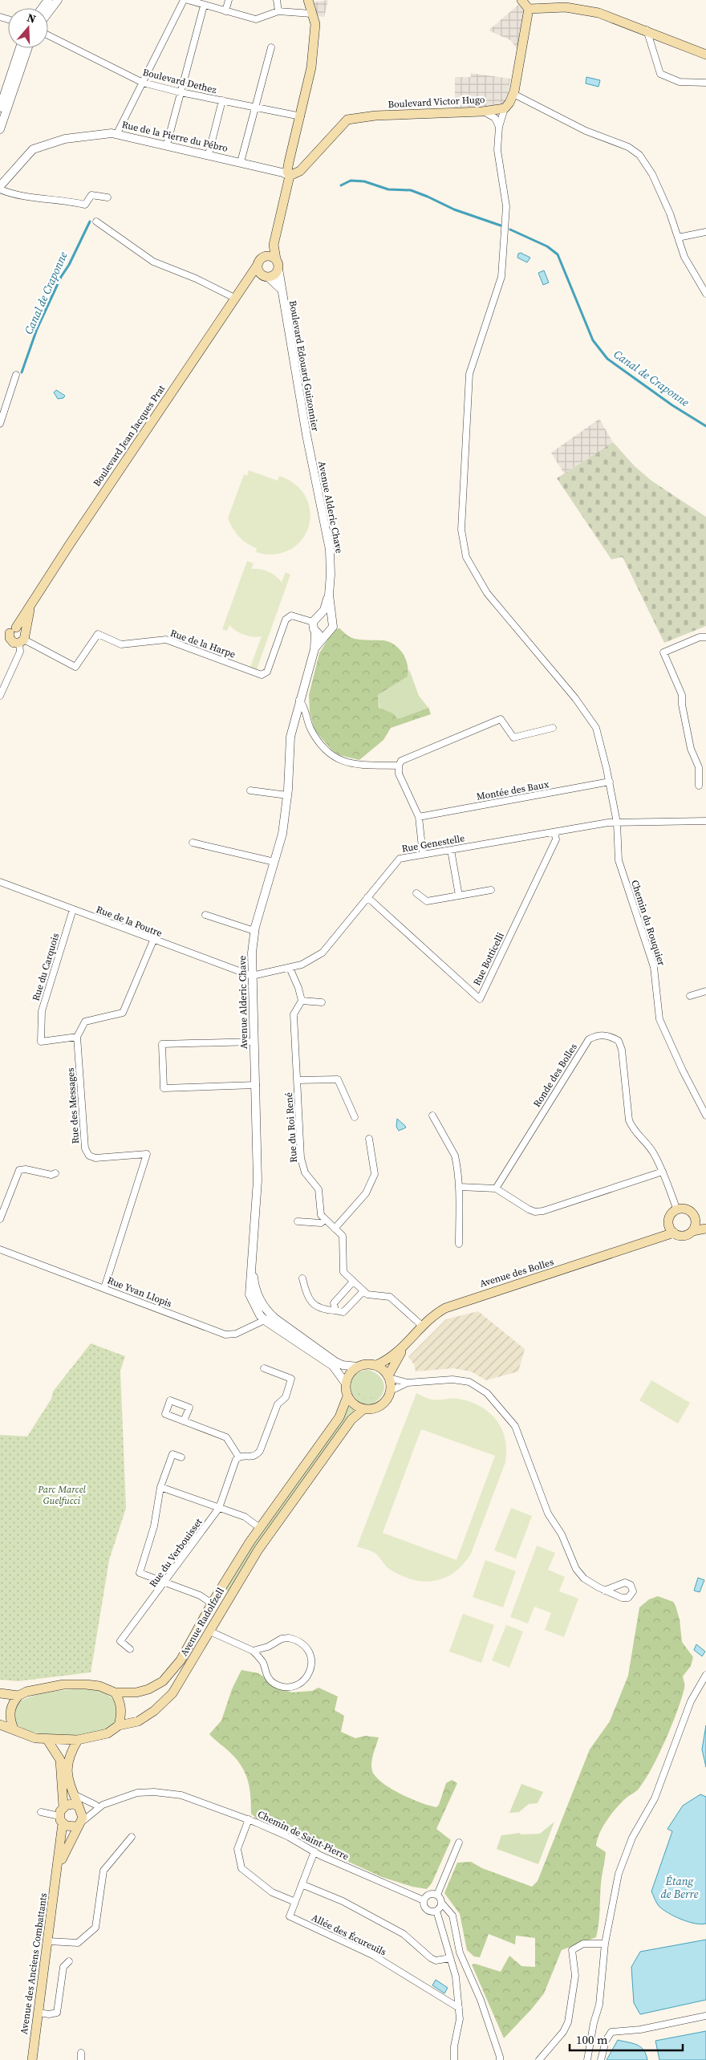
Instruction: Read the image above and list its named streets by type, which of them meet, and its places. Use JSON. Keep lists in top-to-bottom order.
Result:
{
  "streets": {
    "main road": [
      "Boulevard Victor Hugo",
      "Boulevard Jean Jacques Prat",
      "Avenue des Bolles",
      "Avenue Radolfzell",
      "Avenue des Anciens Combattants"
    ],
    "street": [
      "Boulevard Dethez",
      "Rue de la Pierre du Pébro",
      "Boulevard Edouard Guizonnier",
      "Avenue Alderic Chave",
      "Rue de la Harpe",
      "Montée des Baux",
      "Rue Genestelle",
      "Rue de la Poutre",
      "Chemin du Rouquier",
      "Rue Botticelli",
      "Rue du Carquois",
      "Ronde des Bolles",
      "Rue des Messages",
      "Rue du Roi René",
      "Rue Yvan Llopis",
      "Rue du Verbouisset",
      "Chemin de Saint-Pierre",
      "Allée des Écureuils"
    ]
  },
  "crossings": [
    ["Boulevard Victor Hugo", "Rue de la Pierre du Pébro"],
    ["Boulevard Victor Hugo", "Chemin du Rouquier"],
    ["Boulevard Edouard Guizonnier", "Boulevard Jean Jacques Prat"],
    ["Boulevard Edouard Guizonnier", "Avenue Alderic Chave"],
    ["Boulevard Jean Jacques Prat", "Rue de la Harpe"],
    ["Avenue Alderic Chave", "Rue de la Harpe"],
    ["Avenue Alderic Chave", "Rue Genestelle"],
    ["Avenue Alderic Chave", "Rue de la Poutre"],
    ["Avenue Alderic Chave", "Avenue des Bolles"],
    ["Avenue Alderic Chave", "Rue Yvan Llopis"],
    ["Avenue Alderic Chave", "Avenue Radolfzell"],
    ["Montée des Baux", "Chemin du Rouquier"],
    ["Rue Genestelle", "Rue de la Poutre"],
    ["Rue Genestelle", "Chemin du Rouquier"],
    ["Rue Genestelle", "Rue Botticelli"],
    ["Rue de la Poutre", "Rue du Carquois"],
    ["Rue du Carquois", "Rue des Messages"],
    ["Ronde des Bolles", "Avenue des Bolles"],
    ["Rue des Messages", "Rue Yvan Llopis"],
    ["Rue du Roi René", "Avenue des Bolles"],
    ["Avenue des Bolles", "Avenue Radolfzell"],
    ["Chemin de Saint-Pierre", "Allée des Écureuils"],
    ["Chemin de Saint-Pierre", "Avenue des Anciens Combattants"]
  ],
  "water": ["Canal de Craponne", "Étang de Berre"],
  "parks": ["Parc Marcel Guelfucci"],
  "scale_bar": "100 m",
  "north": "top"
}
